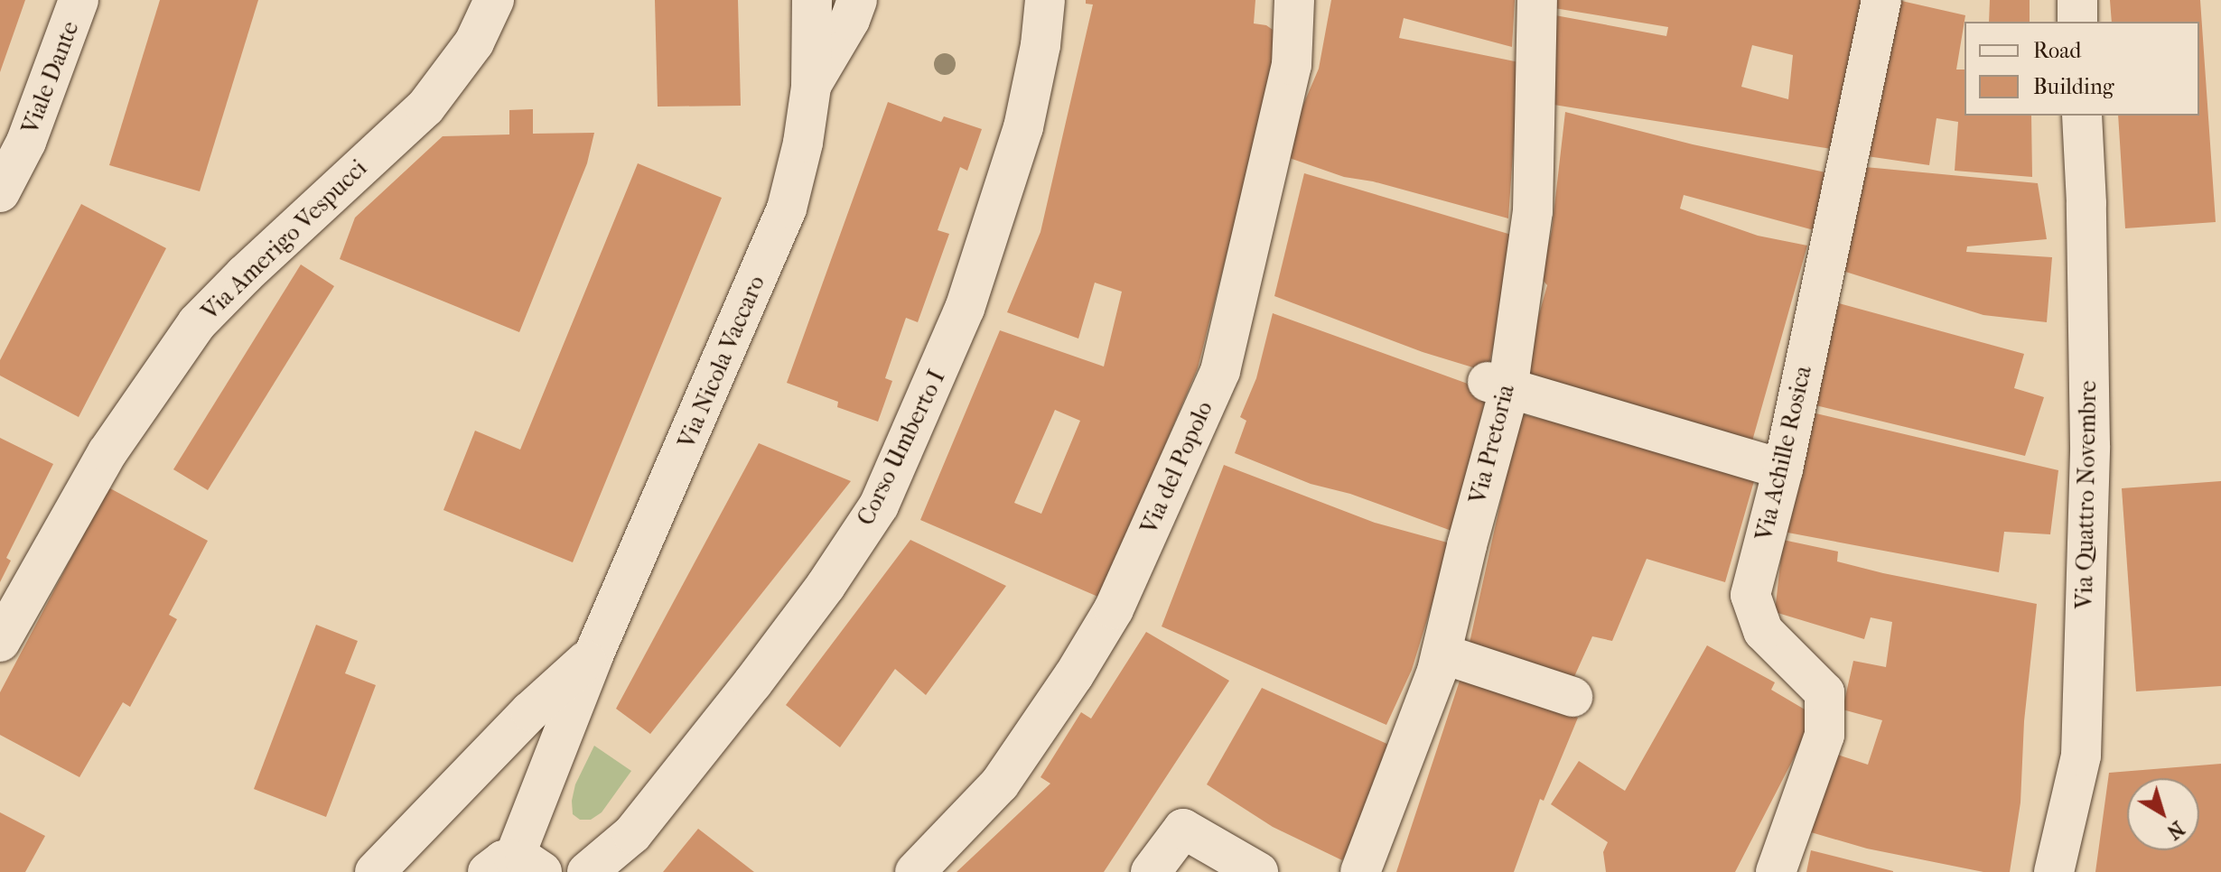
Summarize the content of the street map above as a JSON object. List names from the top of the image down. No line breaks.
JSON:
{"streets":{"street":["Viale Dante","Via Amerigo Vespucci","Via Nicola Vaccaro","Via Pretoria","Corso Umberto I","Via Achille Rosica","Via del Popolo","Via Quattro Novembre"]},"legend":["Road","Building"],"north":"bottom right"}
